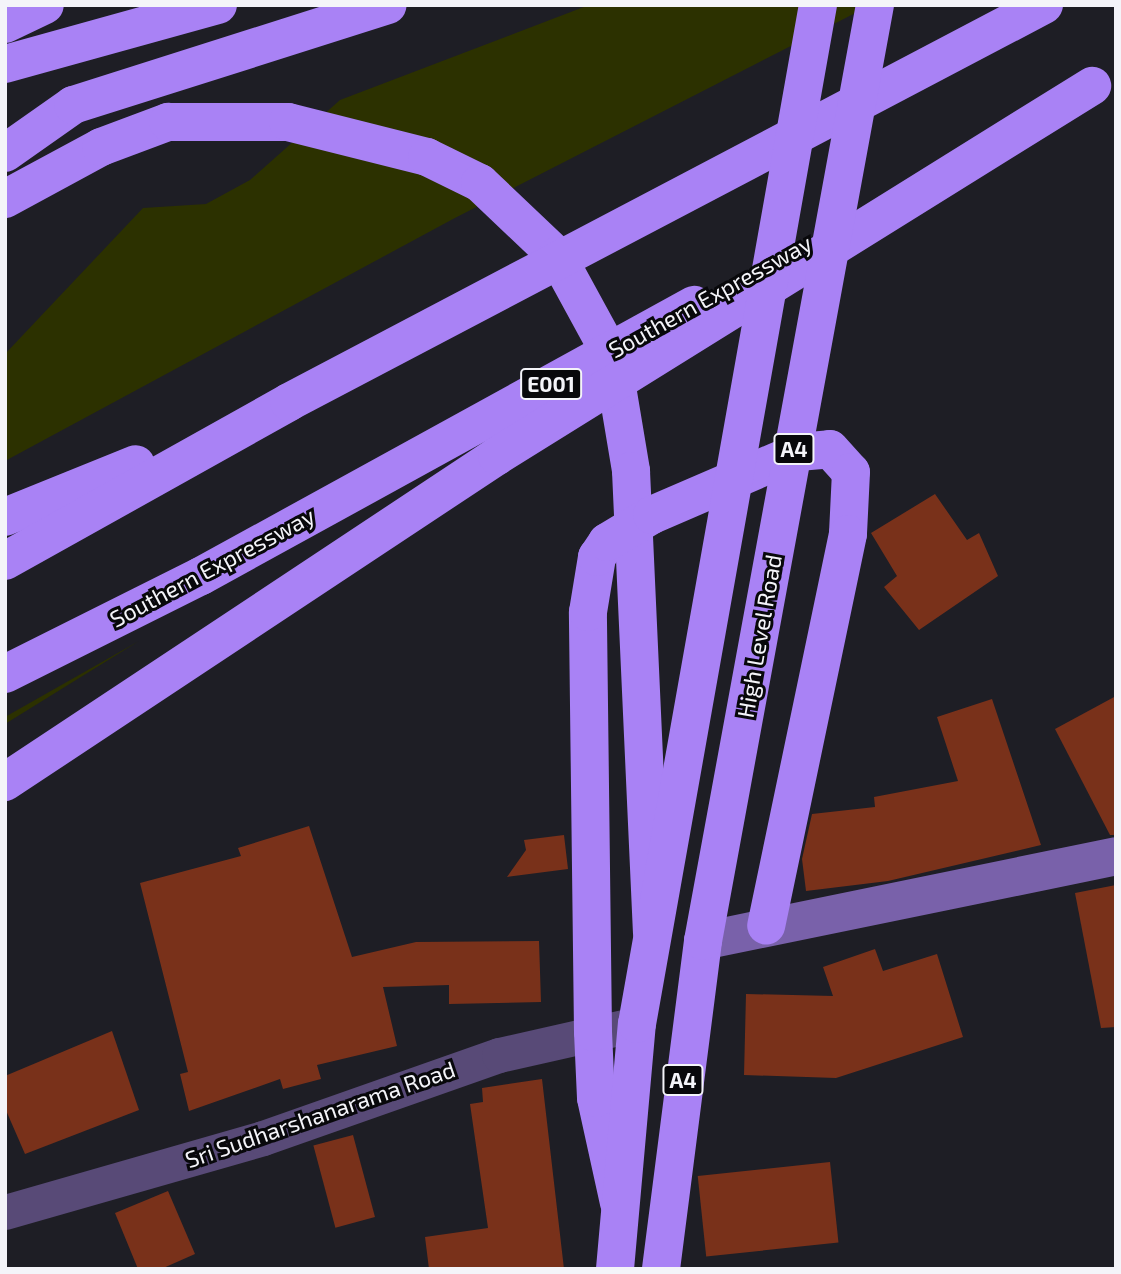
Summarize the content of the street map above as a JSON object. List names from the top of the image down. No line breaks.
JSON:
{"streets":{"highway":["Southern Expressway","E001","A4","High Level Road"],"street":["Sri Sudharshanarama Road"]},"crossings":[["A4","Sri Sudharshanarama Road"]]}
